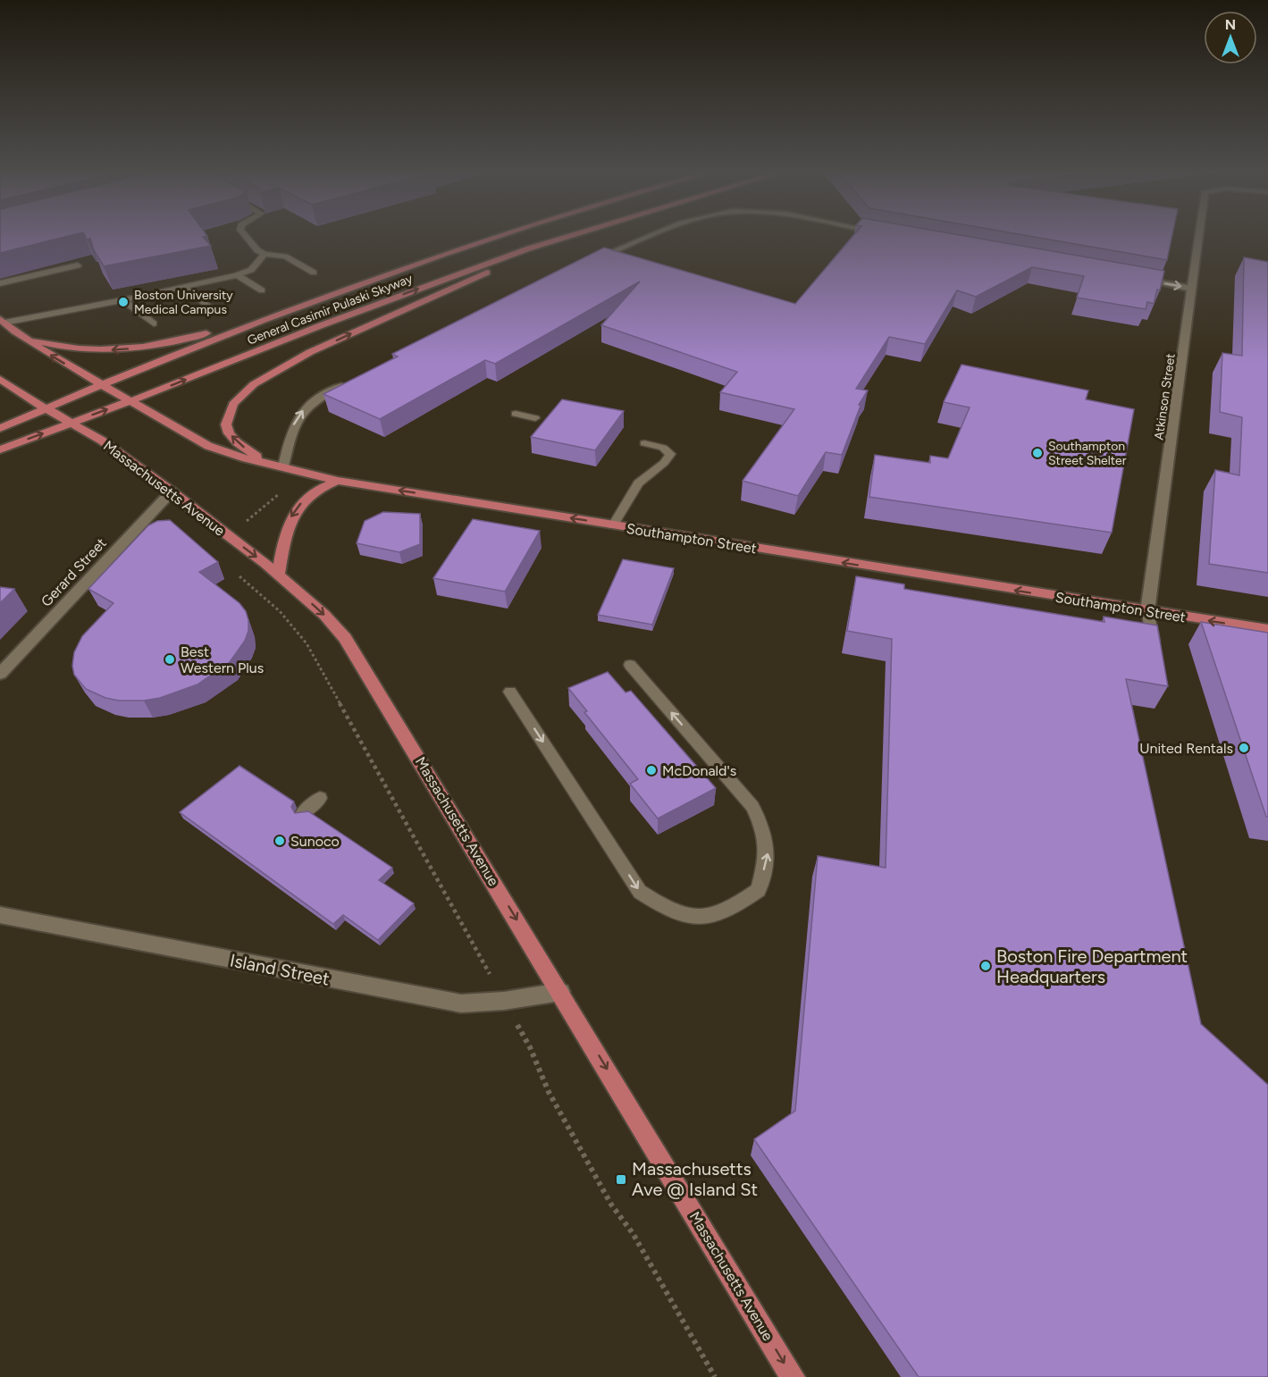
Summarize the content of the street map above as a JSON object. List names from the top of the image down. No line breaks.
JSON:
{"streets":{"main road":["General Casimir Pulaski Skyway","Massachusetts Avenue","Southampton Street"],"street":["Atkinson Street","Gerard Street","Island Street"]},"crossings":[["General Casimir Pulaski Skyway","Massachusetts Avenue"],["General Casimir Pulaski Skyway","Southampton Street"],["Atkinson Street","Southampton Street"],["Massachusetts Avenue","Gerard Street"],["Massachusetts Avenue","Island Street"]],"one_way":["Massachusetts Avenue","Southampton Street"],"places":{"other":["Boston University Medical Campus","Southampton Street Shelter","Best Western Plus","United Rentals","McDonald's","Sunoco","Boston Fire Department Headquarters"],"transit":["Massachusetts Ave @ Island St"]},"north":"top"}
